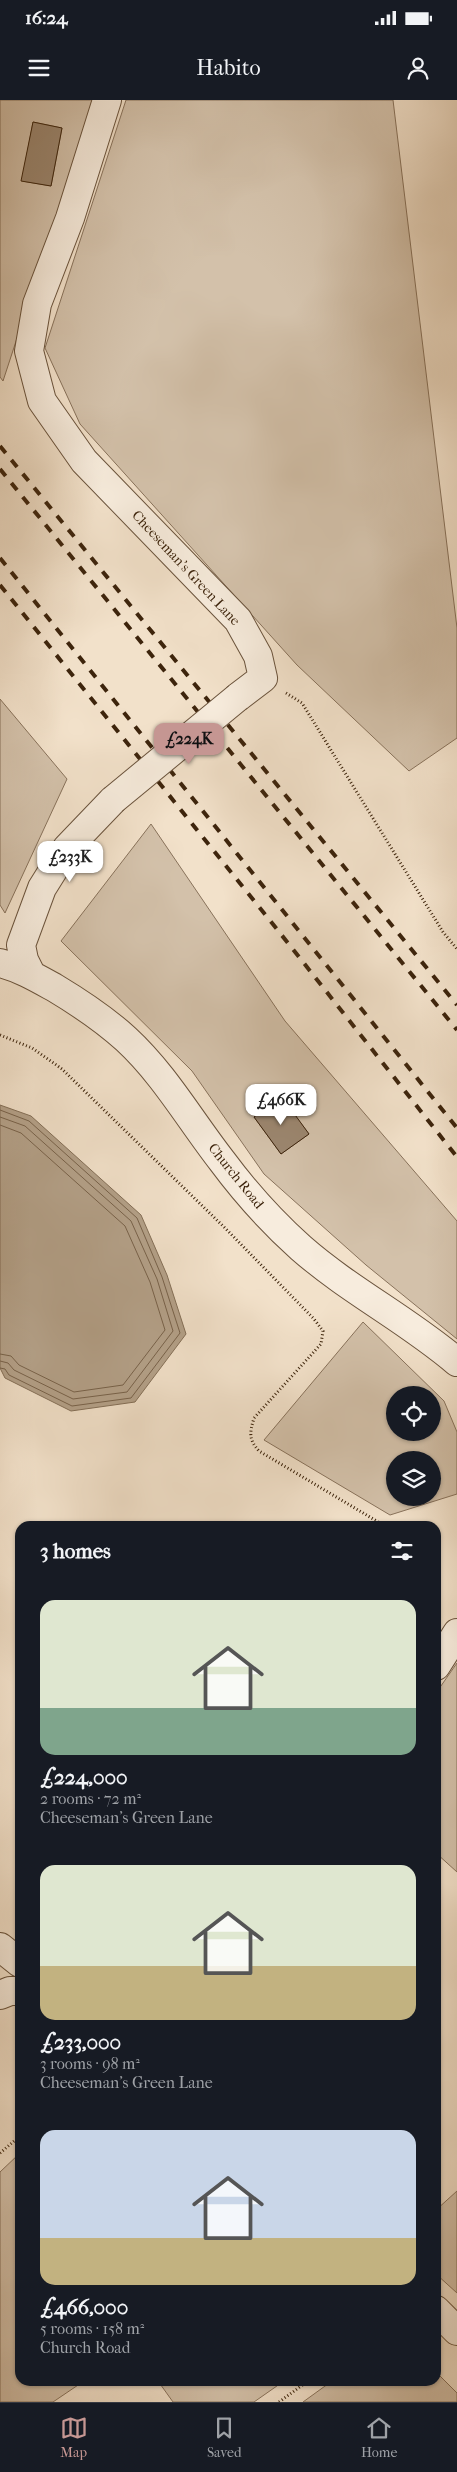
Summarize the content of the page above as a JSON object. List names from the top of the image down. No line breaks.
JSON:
{"streets":{"street":["Cheeseman's Green Lane","Church Road"]},"page":{"status":"16:24","header":"Habito","price":["£224K","£233K","£466K"],"heading":"3 homes","list":[{"name":"£224,000","note":"2 rooms · 72 m² · Cheeseman's Green Lane"},{"name":"£233,000","note":"3 rooms · 98 m² · Cheeseman's Green Lane"},{"name":"£466,000","note":"5 rooms · 158 m² · Church Road"}],"tabs":["Map","Saved","Home"]}}
